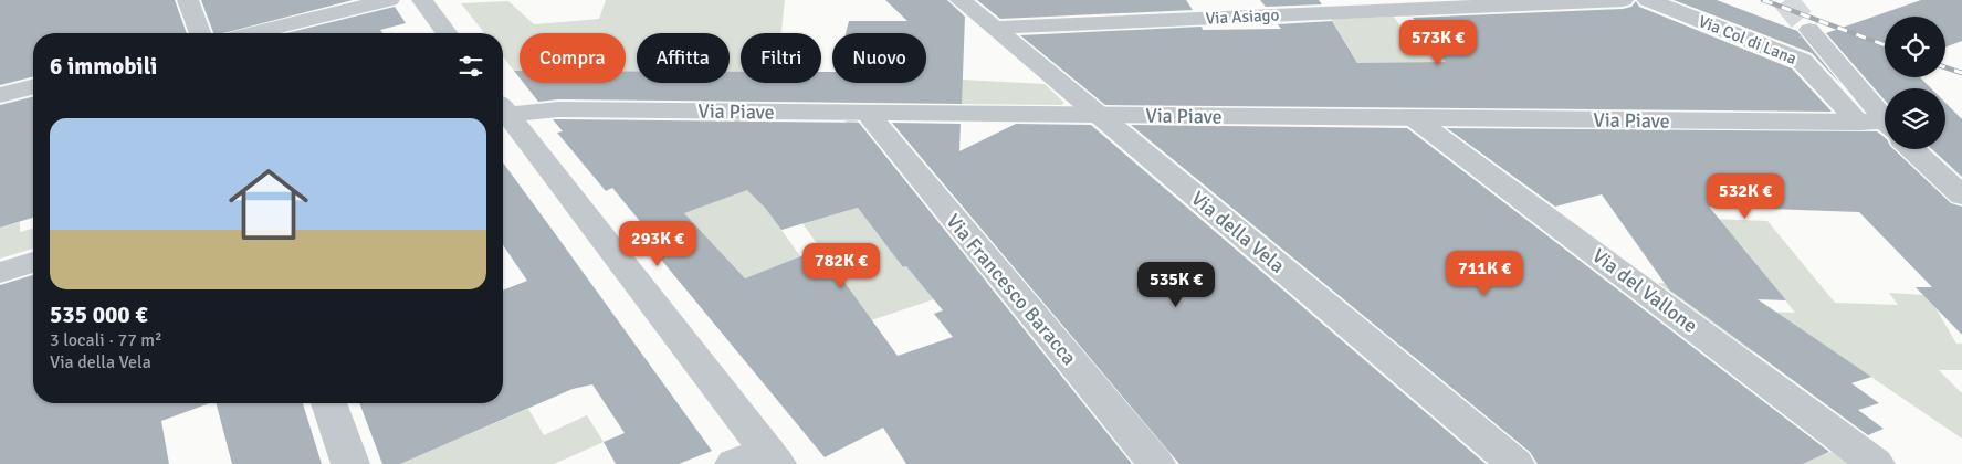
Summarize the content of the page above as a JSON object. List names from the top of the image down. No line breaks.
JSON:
{"streets":{"street":["Via Asiago","Via Col di Lana","Via Piave","Via della Vela","Via Francesco Baracca","Via del Vallone"]},"crossings":[["Via Asiago","Via della Vela"],["Via Piave","Via della Vela"],["Via Piave","Via Francesco Baracca"],["Via Piave","Via del Vallone"]],"page":{"price":["573K €","532K €","293K €","782K €","711K €","535K €"],"chip":["Compra","Affitta","Filtri","Nuovo"],"heading":"6 immobili","list":[{"name":"535 000 €","note":"3 locali · 77 m² · Via della Vela"}]}}
